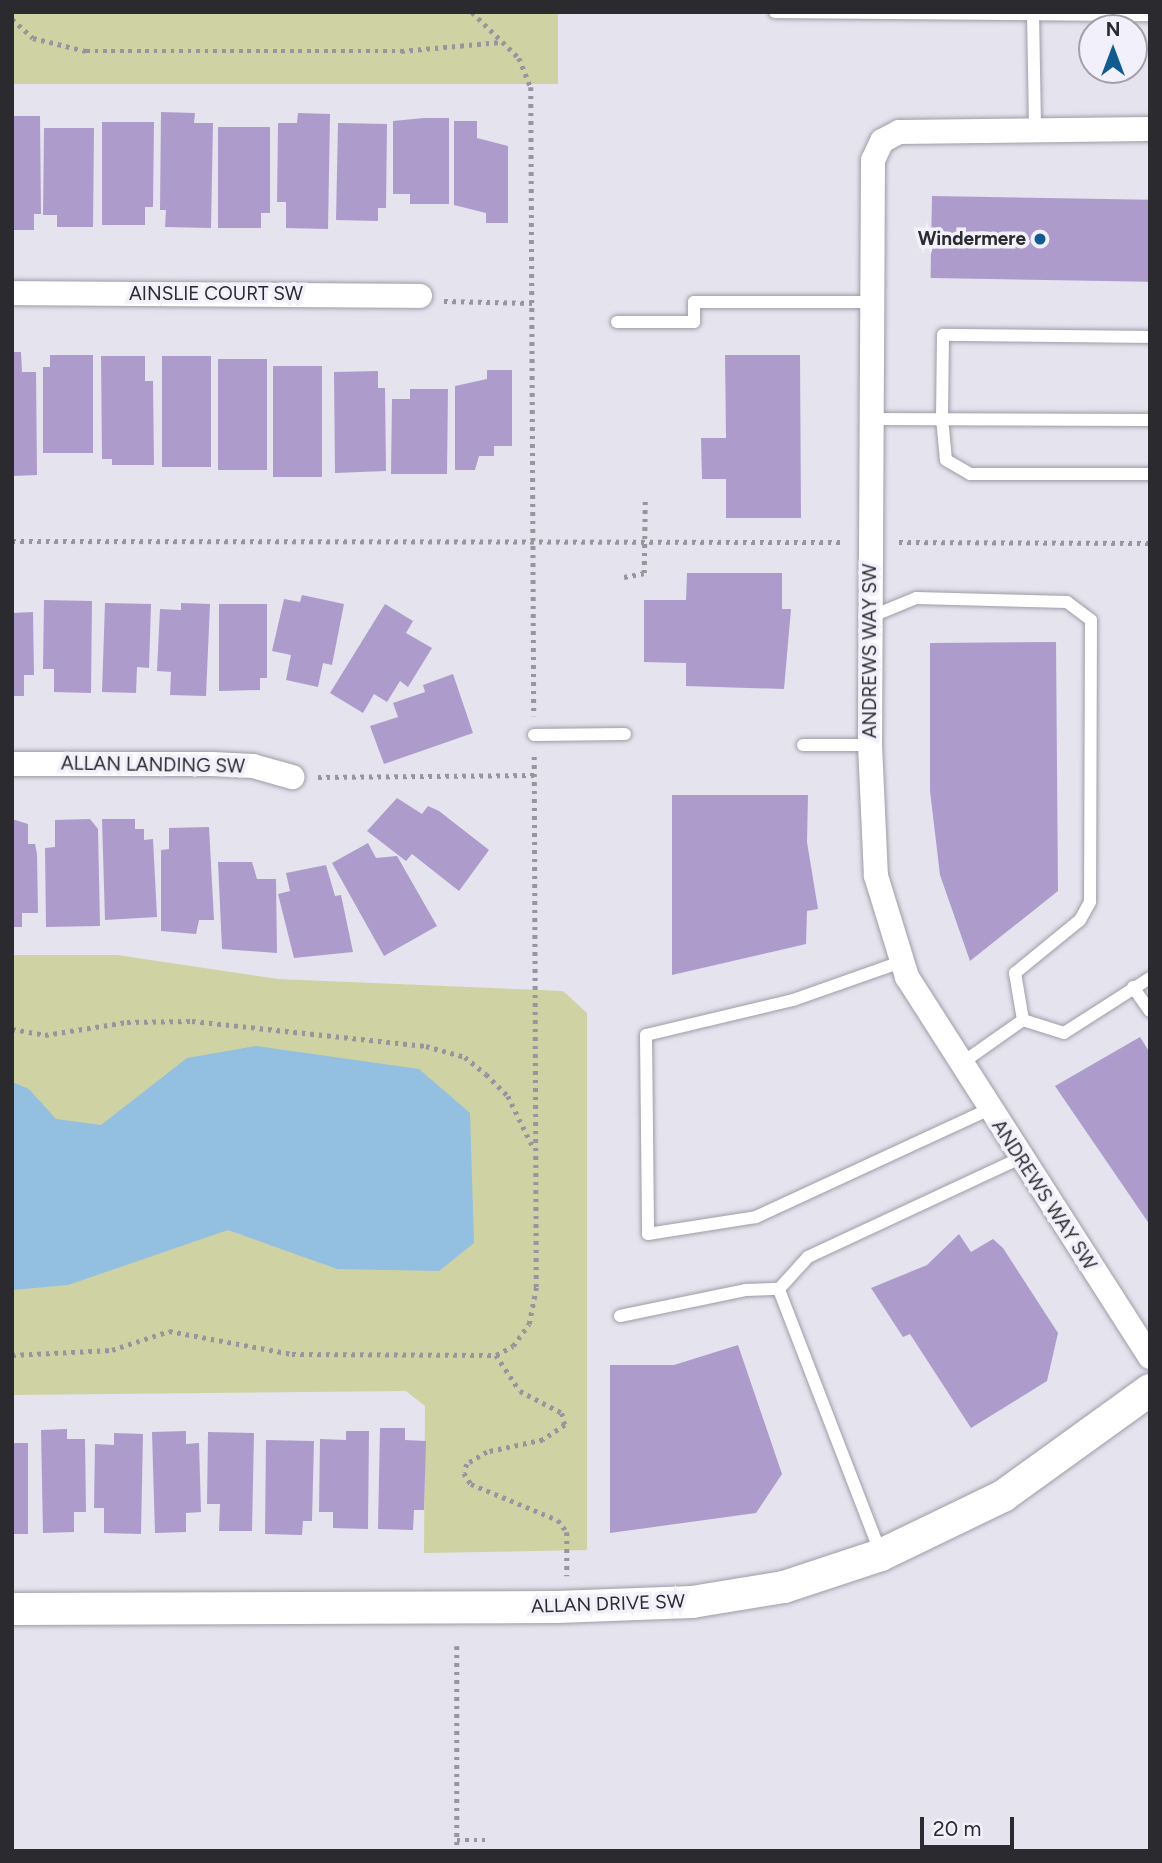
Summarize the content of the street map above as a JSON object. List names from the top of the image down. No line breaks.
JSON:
{"streets":{"street":["AINSLIE COURT SW","ANDREWS WAY SW","ALLAN LANDING SW","ALLAN DRIVE SW"]},"places":["Windermere"],"scale_bar":"20 m","north":"top"}
